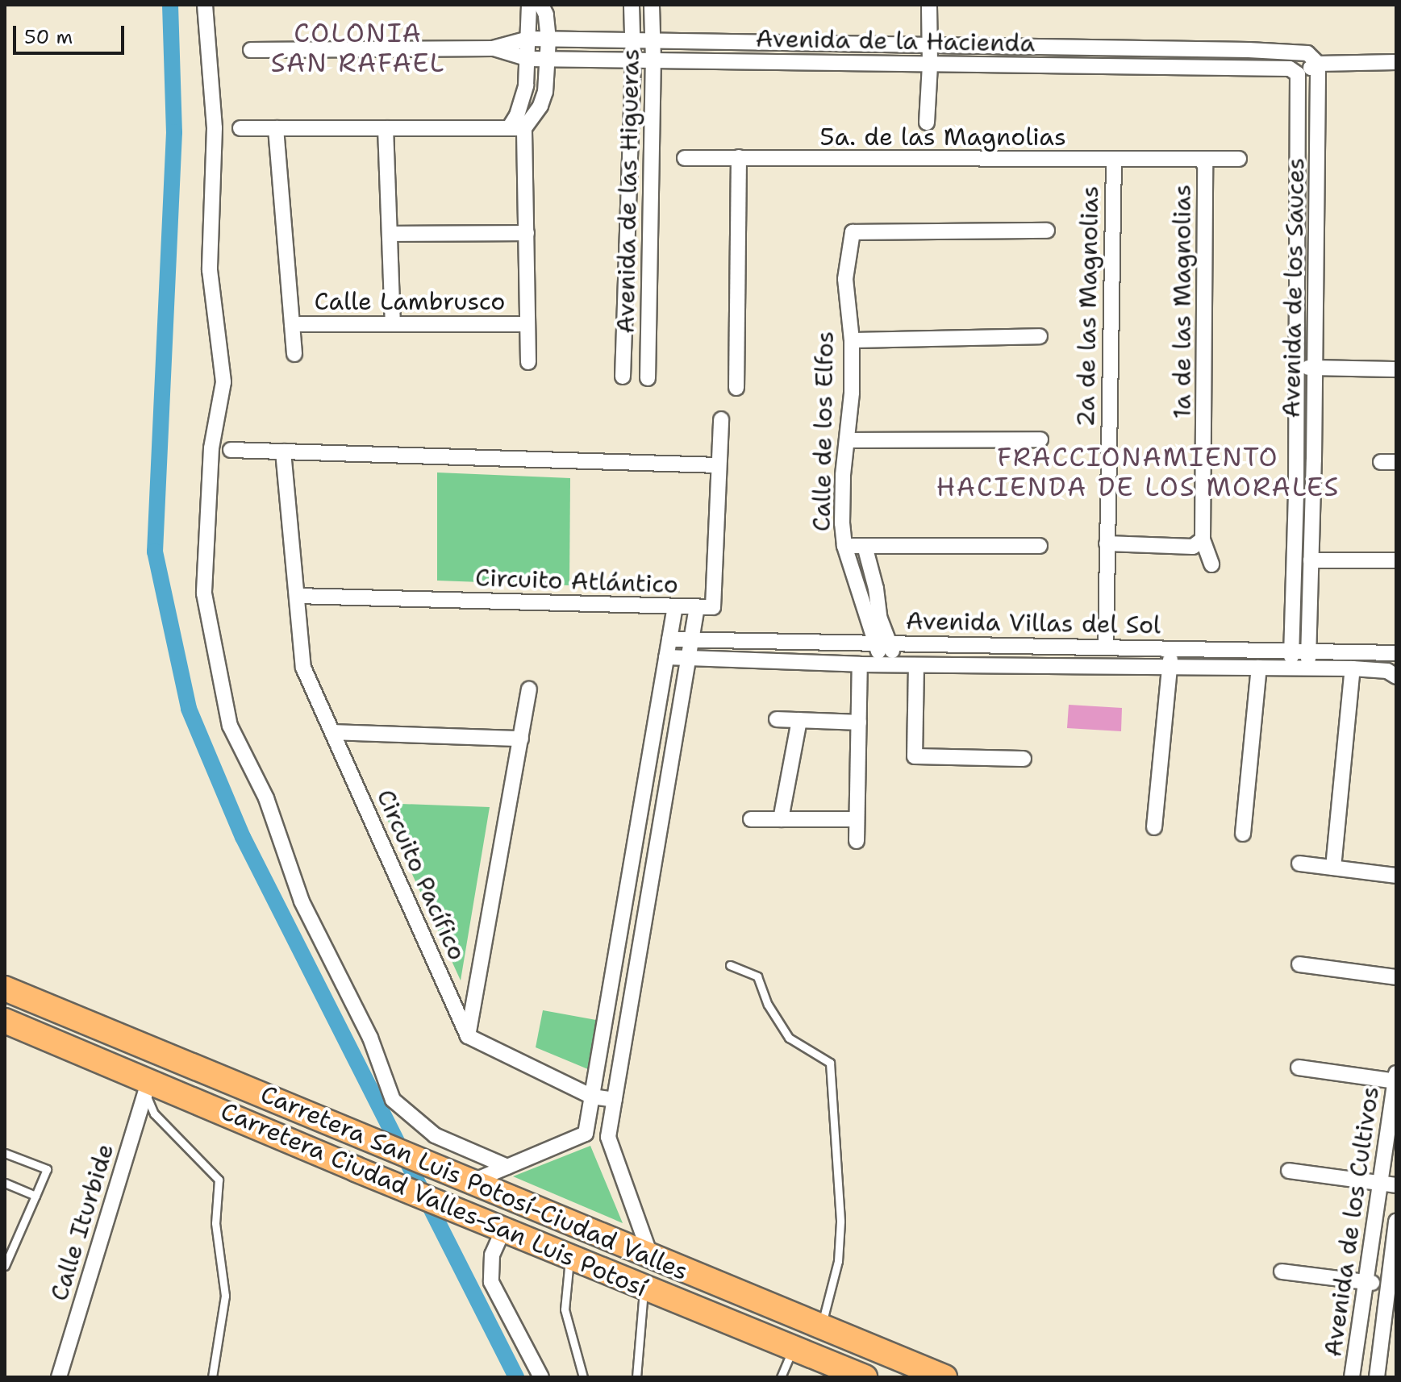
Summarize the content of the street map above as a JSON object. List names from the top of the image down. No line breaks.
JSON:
{"streets":{"main road":["Carretera San Luis Potosí-Ciudad Valles","Carretera Ciudad Valles-San Luis Potosí"],"street":["Avenida de la Hacienda","5a. de las Magnolias","Avenida de las Higueras","Avenida de los Sauces","Calle Lambrusco","1a de las Magnolias","2a de las Magnolias","Calle de los Elfos","Circuito Atlántico","Avenida Villas del Sol","Circuito Pacífico","Avenida de los Cultivos","Calle Iturbide"]},"crossings":[["Avenida de la Hacienda","Avenida de las Higueras"],["Avenida de la Hacienda","Avenida de los Sauces"],["5a. de las Magnolias","1a de las Magnolias"],["5a. de las Magnolias","2a de las Magnolias"],["Avenida de los Sauces","Avenida Villas del Sol"],["2a de las Magnolias","Avenida Villas del Sol"],["Calle de los Elfos","Avenida Villas del Sol"],["Circuito Atlántico","Circuito Pacífico"],["Carretera Ciudad Valles-San Luis Potosí","Calle Iturbide"]],"districts":["COLONIA SAN RAFAEL","FRACCIONAMIENTO HACIENDA DE LOS MORALES"],"scale_bar":"50 m"}
